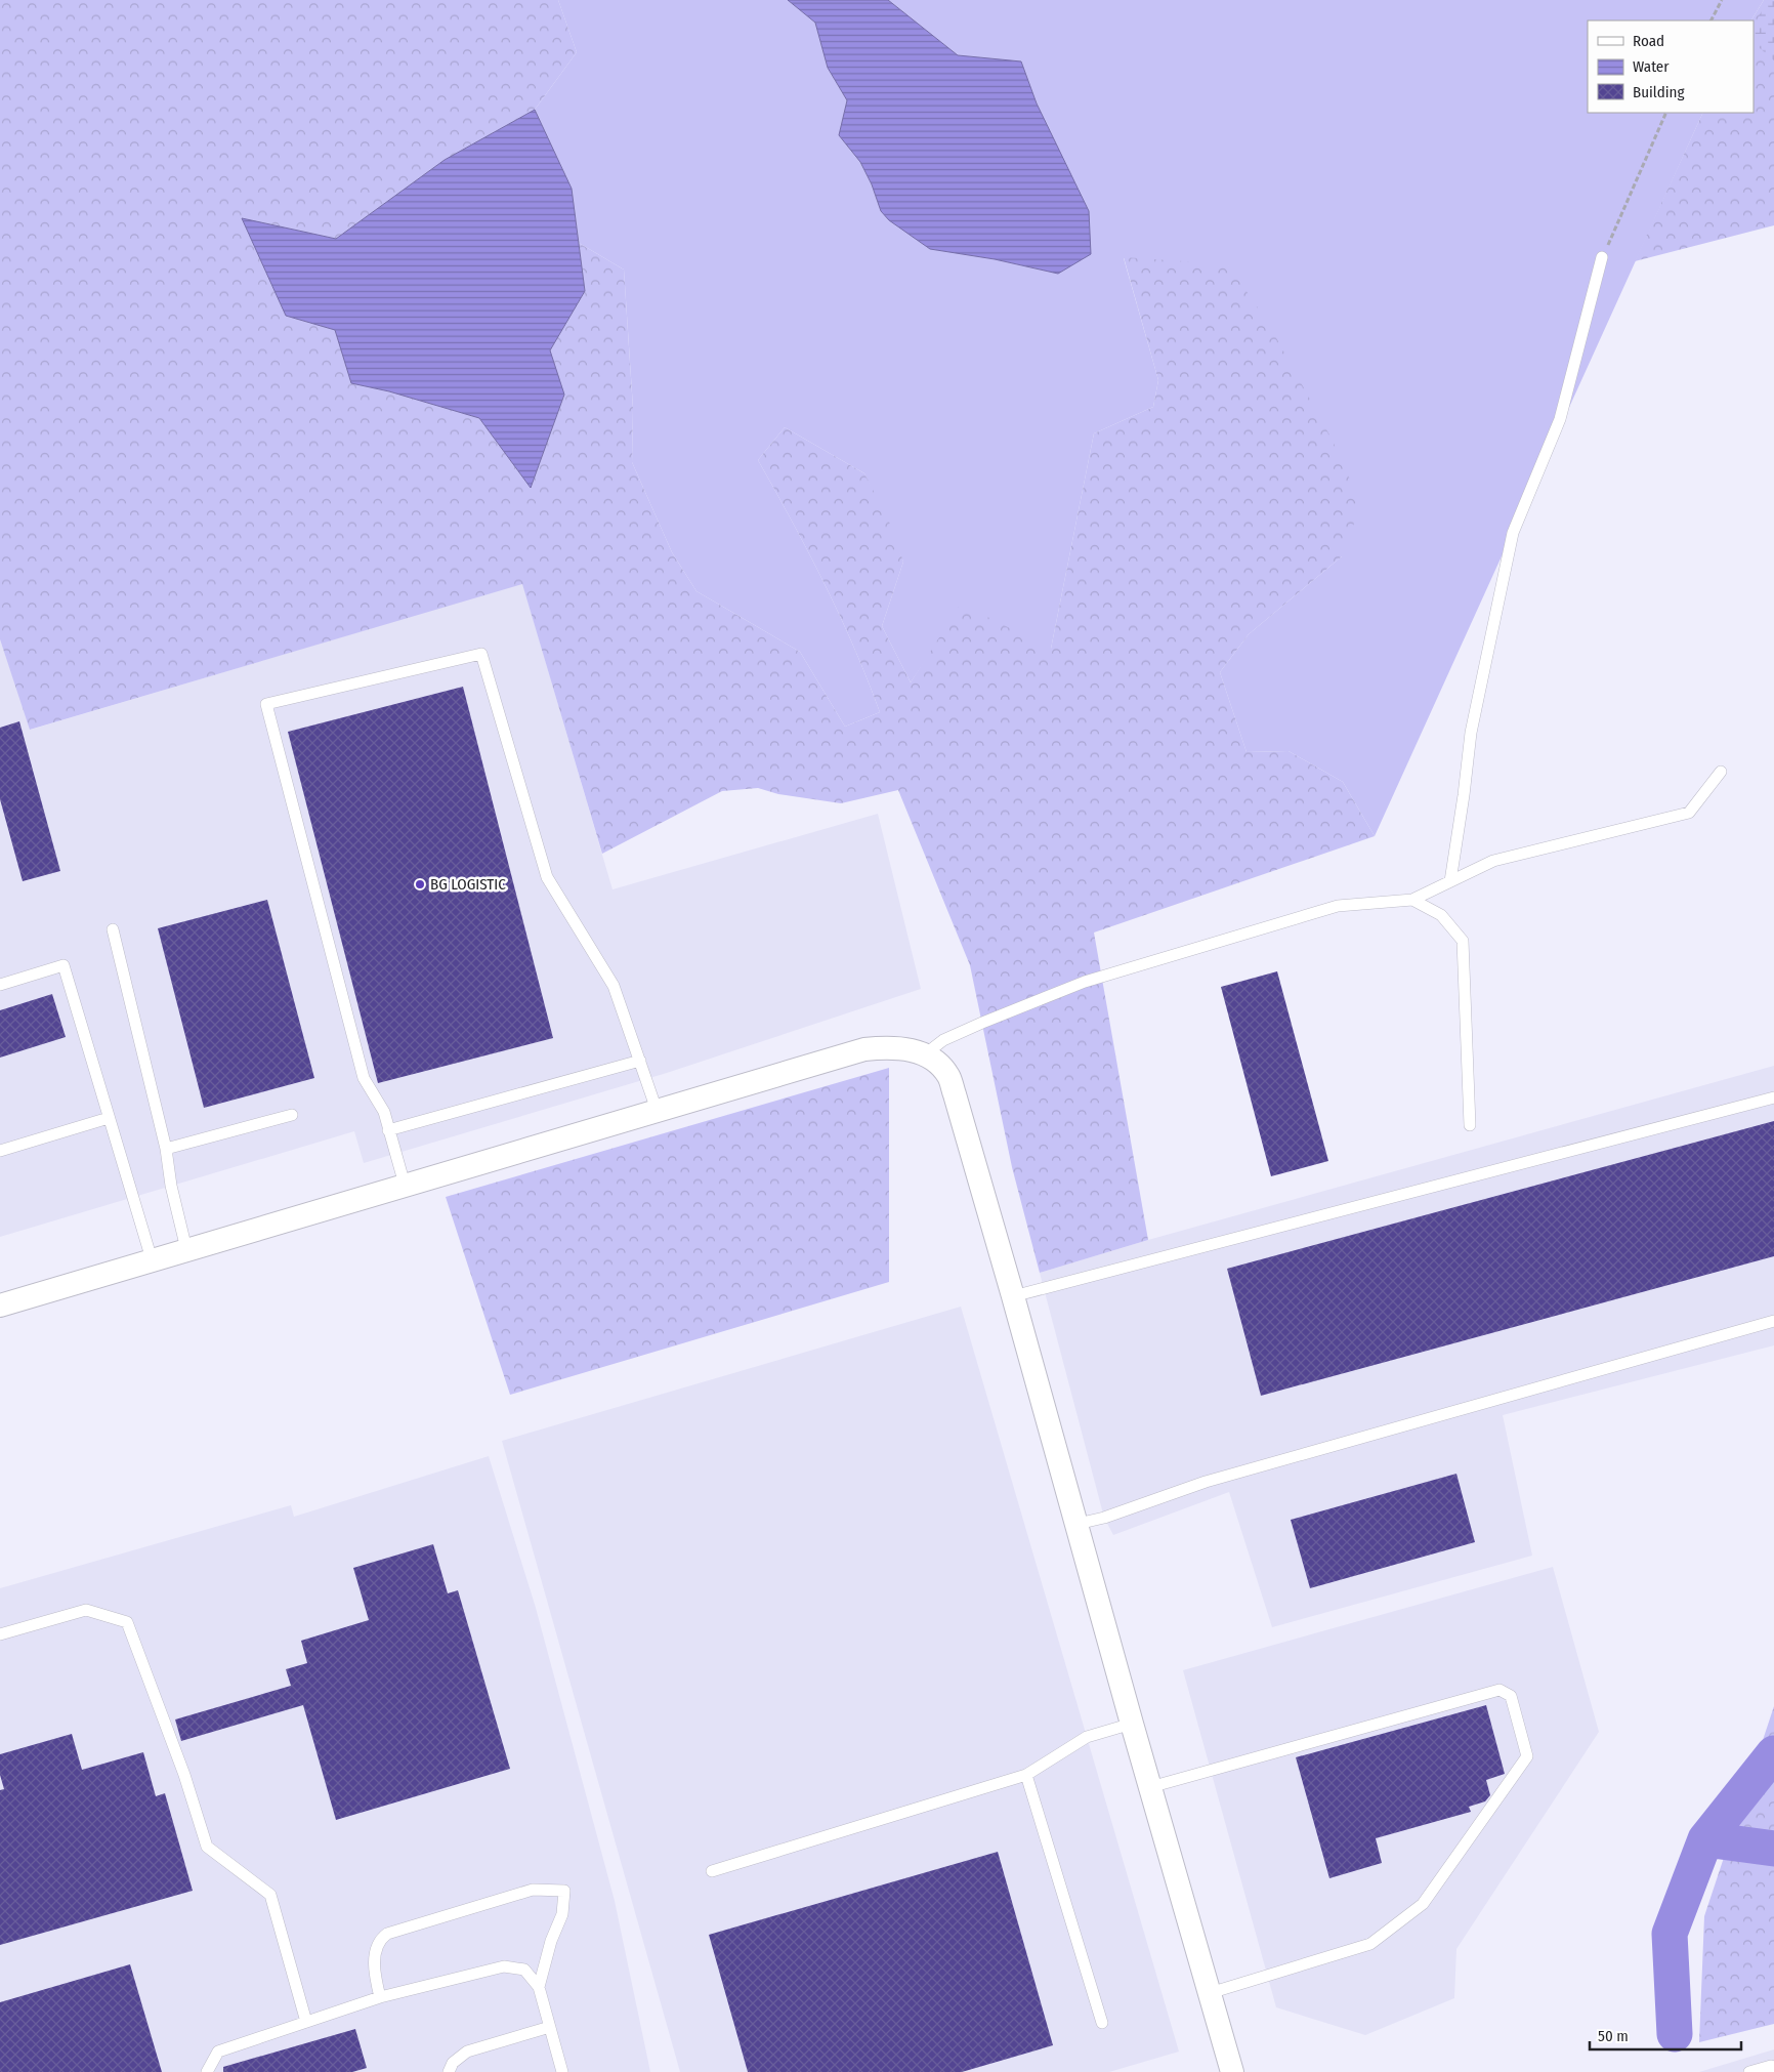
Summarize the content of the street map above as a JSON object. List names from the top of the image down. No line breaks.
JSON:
{"places":["BG LOGISTIC"],"legend":["Road","Water","Building"],"scale_bar":"50 m"}
